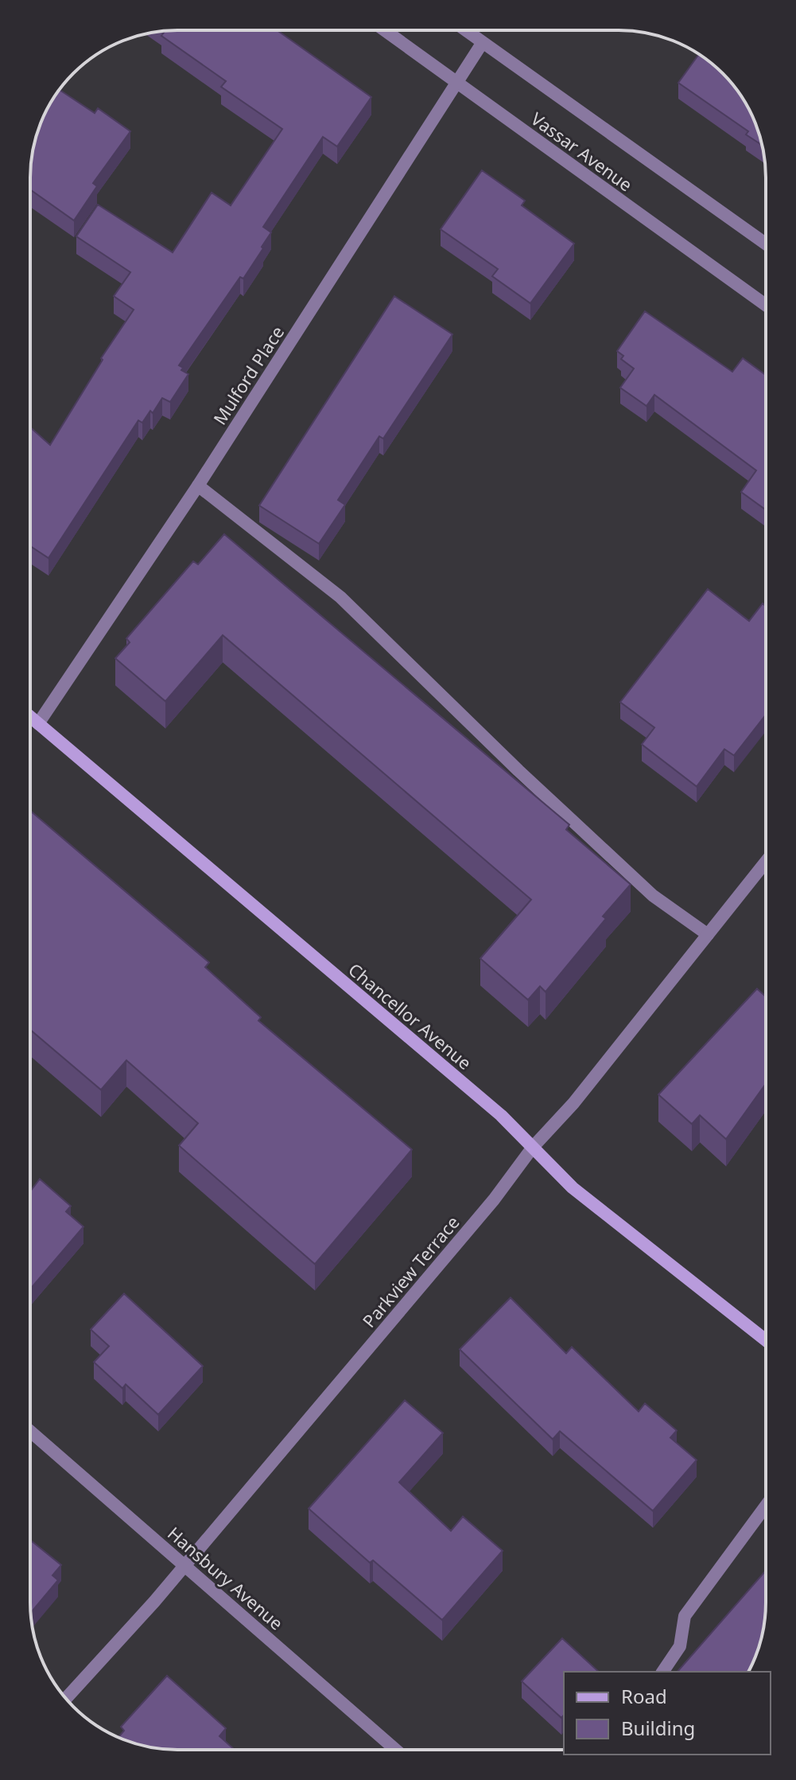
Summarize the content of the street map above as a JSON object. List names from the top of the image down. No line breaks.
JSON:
{"streets":{"main road":["Chancellor Avenue"],"street":["Vassar Avenue","Mulford Place","Parkview Terrace","Hansbury Avenue"]},"crossings":[["Vassar Avenue","Mulford Place"],["Mulford Place","Chancellor Avenue"],["Chancellor Avenue","Parkview Terrace"],["Parkview Terrace","Hansbury Avenue"]],"legend":["Road","Building"]}
